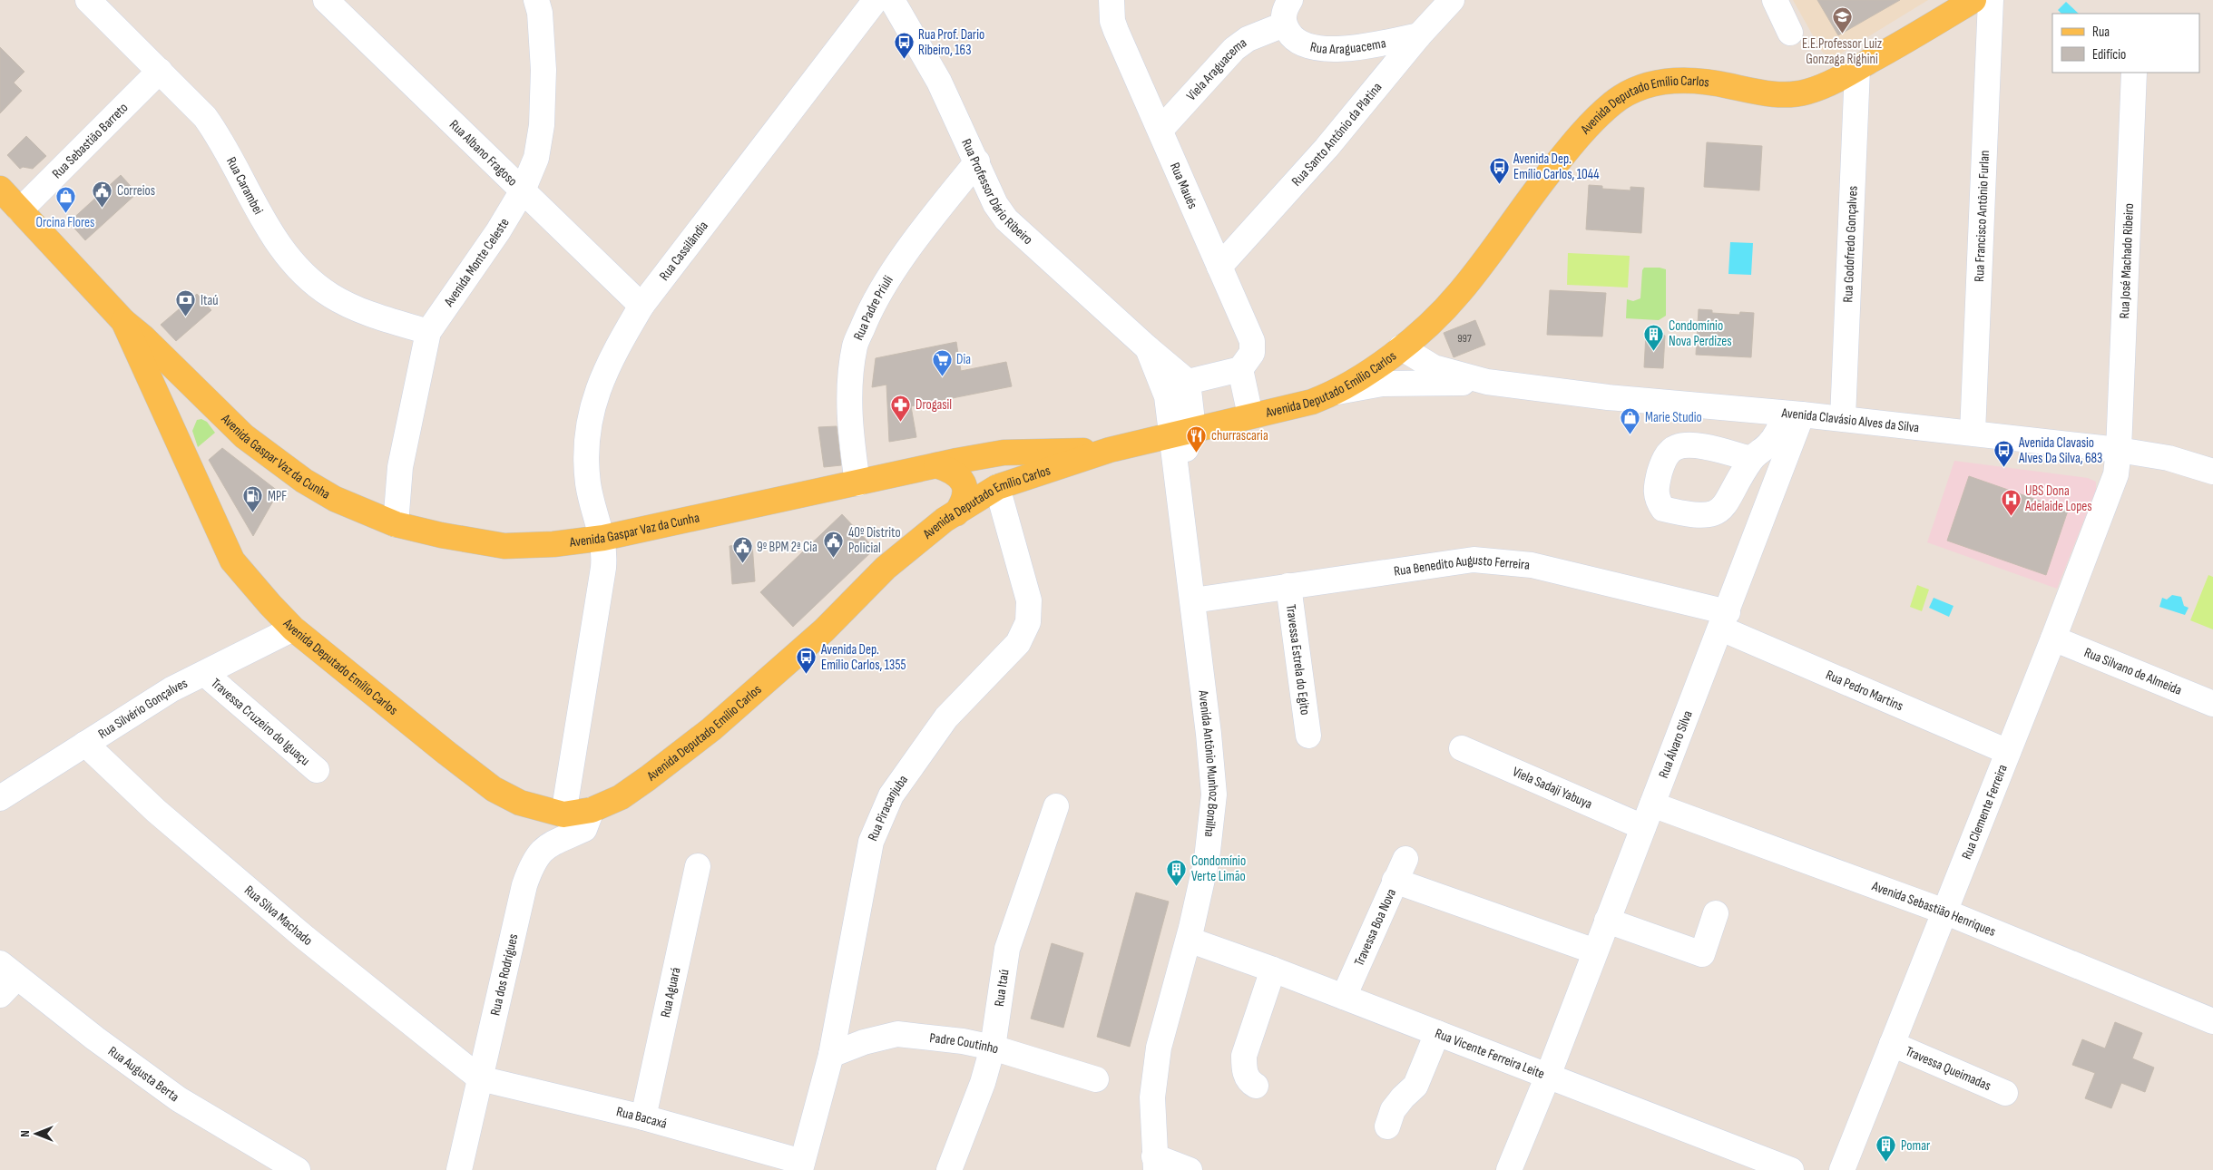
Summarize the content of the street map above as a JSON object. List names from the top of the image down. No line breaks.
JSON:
{"streets":{"main road":["Avenida Deputado Emílio Carlos","Avenida Gaspar Vaz da Cunha"],"street":["Rua Araguacema","Viela Araguacema","Rua Santo Antônio da Platina","Rua Sebastião Barreto","Rua Albano Fragoso","Rua Carambei","Rua Maués","Rua Professor Dário Ribeiro","Rua Francisco Antônio Furlan","Rua Godofredo Gonçalves","Rua Cassilândia","Rua José Machado Ribeiro","Avenida Monte Celeste","Rua Padre Priuli","Avenida Clavásio Alves da Silva","Rua Benedito Augusto Ferreira","Travessa Estrela do Egito","Rua Silvano de Almeida","Rua Pedro Martins","Rua Silvério Gonçalves","Travessa Cruzeiro do Iguaçu","Rua Álvaro Silva","Avenida Antônio Munhoz Bonilha","Viela Sadaji Yabuya","Rua Piracanjuba","Rua Clemente Ferreira","Avenida Sebastião Henriques","Rua Silva Machado","Travessa Boa Nova","Rua dos Rodrigues","Rua Itaú","Rua Aguará","Padre Coutinho","Rua Vicente Ferreira Leite","Travessa Queimadas","Rua Augusta Berta","Rua Bacaxá"]},"crossings":[["Rua Araguacema","Viela Araguacema"],["Rua Araguacema","Rua Santo Antônio da Platina"],["Viela Araguacema","Rua Maués"],["Avenida Deputado Emílio Carlos","Rua Sebastião Barreto"],["Avenida Deputado Emílio Carlos","Rua Professor Dário Ribeiro"],["Avenida Deputado Emílio Carlos","Rua Godofredo Gonçalves"],["Avenida Deputado Emílio Carlos","Rua Cassilândia"],["Avenida Deputado Emílio Carlos","Avenida Clavásio Alves da Silva"],["Avenida Deputado Emílio Carlos","Avenida Gaspar Vaz da Cunha"],["Avenida Deputado Emílio Carlos","Rua Silvério Gonçalves"],["Avenida Deputado Emílio Carlos","Avenida Antônio Munhoz Bonilha"],["Avenida Deputado Emílio Carlos","Rua Piracanjuba"],["Avenida Deputado Emílio Carlos","Rua dos Rodrigues"],["Rua Santo Antônio da Platina","Rua Maués"],["Rua Sebastião Barreto","Rua Carambei"],["Rua Albano Fragoso","Rua Cassilândia"],["Rua Albano Fragoso","Avenida Monte Celeste"],["Rua Carambei","Avenida Monte Celeste"],["Rua Professor Dário Ribeiro","Rua Padre Priuli"],["Rua Professor Dário Ribeiro","Avenida Antônio Munhoz Bonilha"],["Rua Francisco Antônio Furlan","Avenida Clavásio Alves da Silva"],["Rua Godofredo Gonçalves","Avenida Clavásio Alves da Silva"],["Rua Cassilândia","Avenida Gaspar Vaz da Cunha"],["Rua José Machado Ribeiro","Avenida Clavásio Alves da Silva"],["Rua José Machado Ribeiro","Rua Clemente Ferreira"],["Avenida Monte Celeste","Avenida Gaspar Vaz da Cunha"],["Rua Padre Priuli","Avenida Gaspar Vaz da Cunha"],["Avenida Clavásio Alves da Silva","Rua Álvaro Silva"],["Avenida Clavásio Alves da Silva","Rua Clemente Ferreira"],["Rua Benedito Augusto Ferreira","Travessa Estrela do Egito"],["Rua Benedito Augusto Ferreira","Rua Pedro Martins"],["Rua Benedito Augusto Ferreira","Rua Álvaro Silva"],["Rua Benedito Augusto Ferreira","Avenida Antônio Munhoz Bonilha"],["Rua Silvano de Almeida","Rua Clemente Ferreira"],["Rua Pedro Martins","Rua Álvaro Silva"],["Rua Pedro Martins","Rua Clemente Ferreira"],["Rua Silvério Gonçalves","Travessa Cruzeiro do Iguaçu"],["Rua Silvério Gonçalves","Rua Silva Machado"],["Rua Álvaro Silva","Viela Sadaji Yabuya"],["Rua Álvaro Silva","Avenida Sebastião Henriques"],["Rua Álvaro Silva","Rua Vicente Ferreira Leite"],["Avenida Antônio Munhoz Bonilha","Rua Vicente Ferreira Leite"],["Rua Piracanjuba","Padre Coutinho"],["Rua Piracanjuba","Rua Bacaxá"],["Rua Clemente Ferreira","Avenida Sebastião Henriques"],["Rua Clemente Ferreira","Travessa Queimadas"],["Rua Silva Machado","Rua dos Rodrigues"],["Rua Silva Machado","Rua Bacaxá"],["Travessa Boa Nova","Rua Vicente Ferreira Leite"],["Rua dos Rodrigues","Rua Bacaxá"],["Rua Itaú","Padre Coutinho"],["Rua Aguará","Rua Bacaxá"]],"places":{"school or university":["E.E.Professor Luiz Gonzaga Righini"],"bus stop":["Rua Prof. Dario Ribeiro, 163","Avenida Dep. Emílio Carlos, 1044","Avenida Clavasio Alves Da Silva, 683","Avenida Dep. Emílio Carlos, 1355"],"public building":["Correios","40º Distrito Policial","9º BPM 2ª Cia"],"shop":["Orcina Flores","Marie Studio"],"bank":["Itaú"],"building":["Condomínio Nova Perdizes","Condomínio Verte Limão","Pomar"],"supermarket":["Dia"],"pharmacy":["Drogasil"],"restaurant":["churrascaria"],"fuel station":["MPF"],"hospital":["UBS Dona Adelaide Lopes"]},"house_numbers":["997"],"legend":["Rua","Edifício"],"north":"left"}
